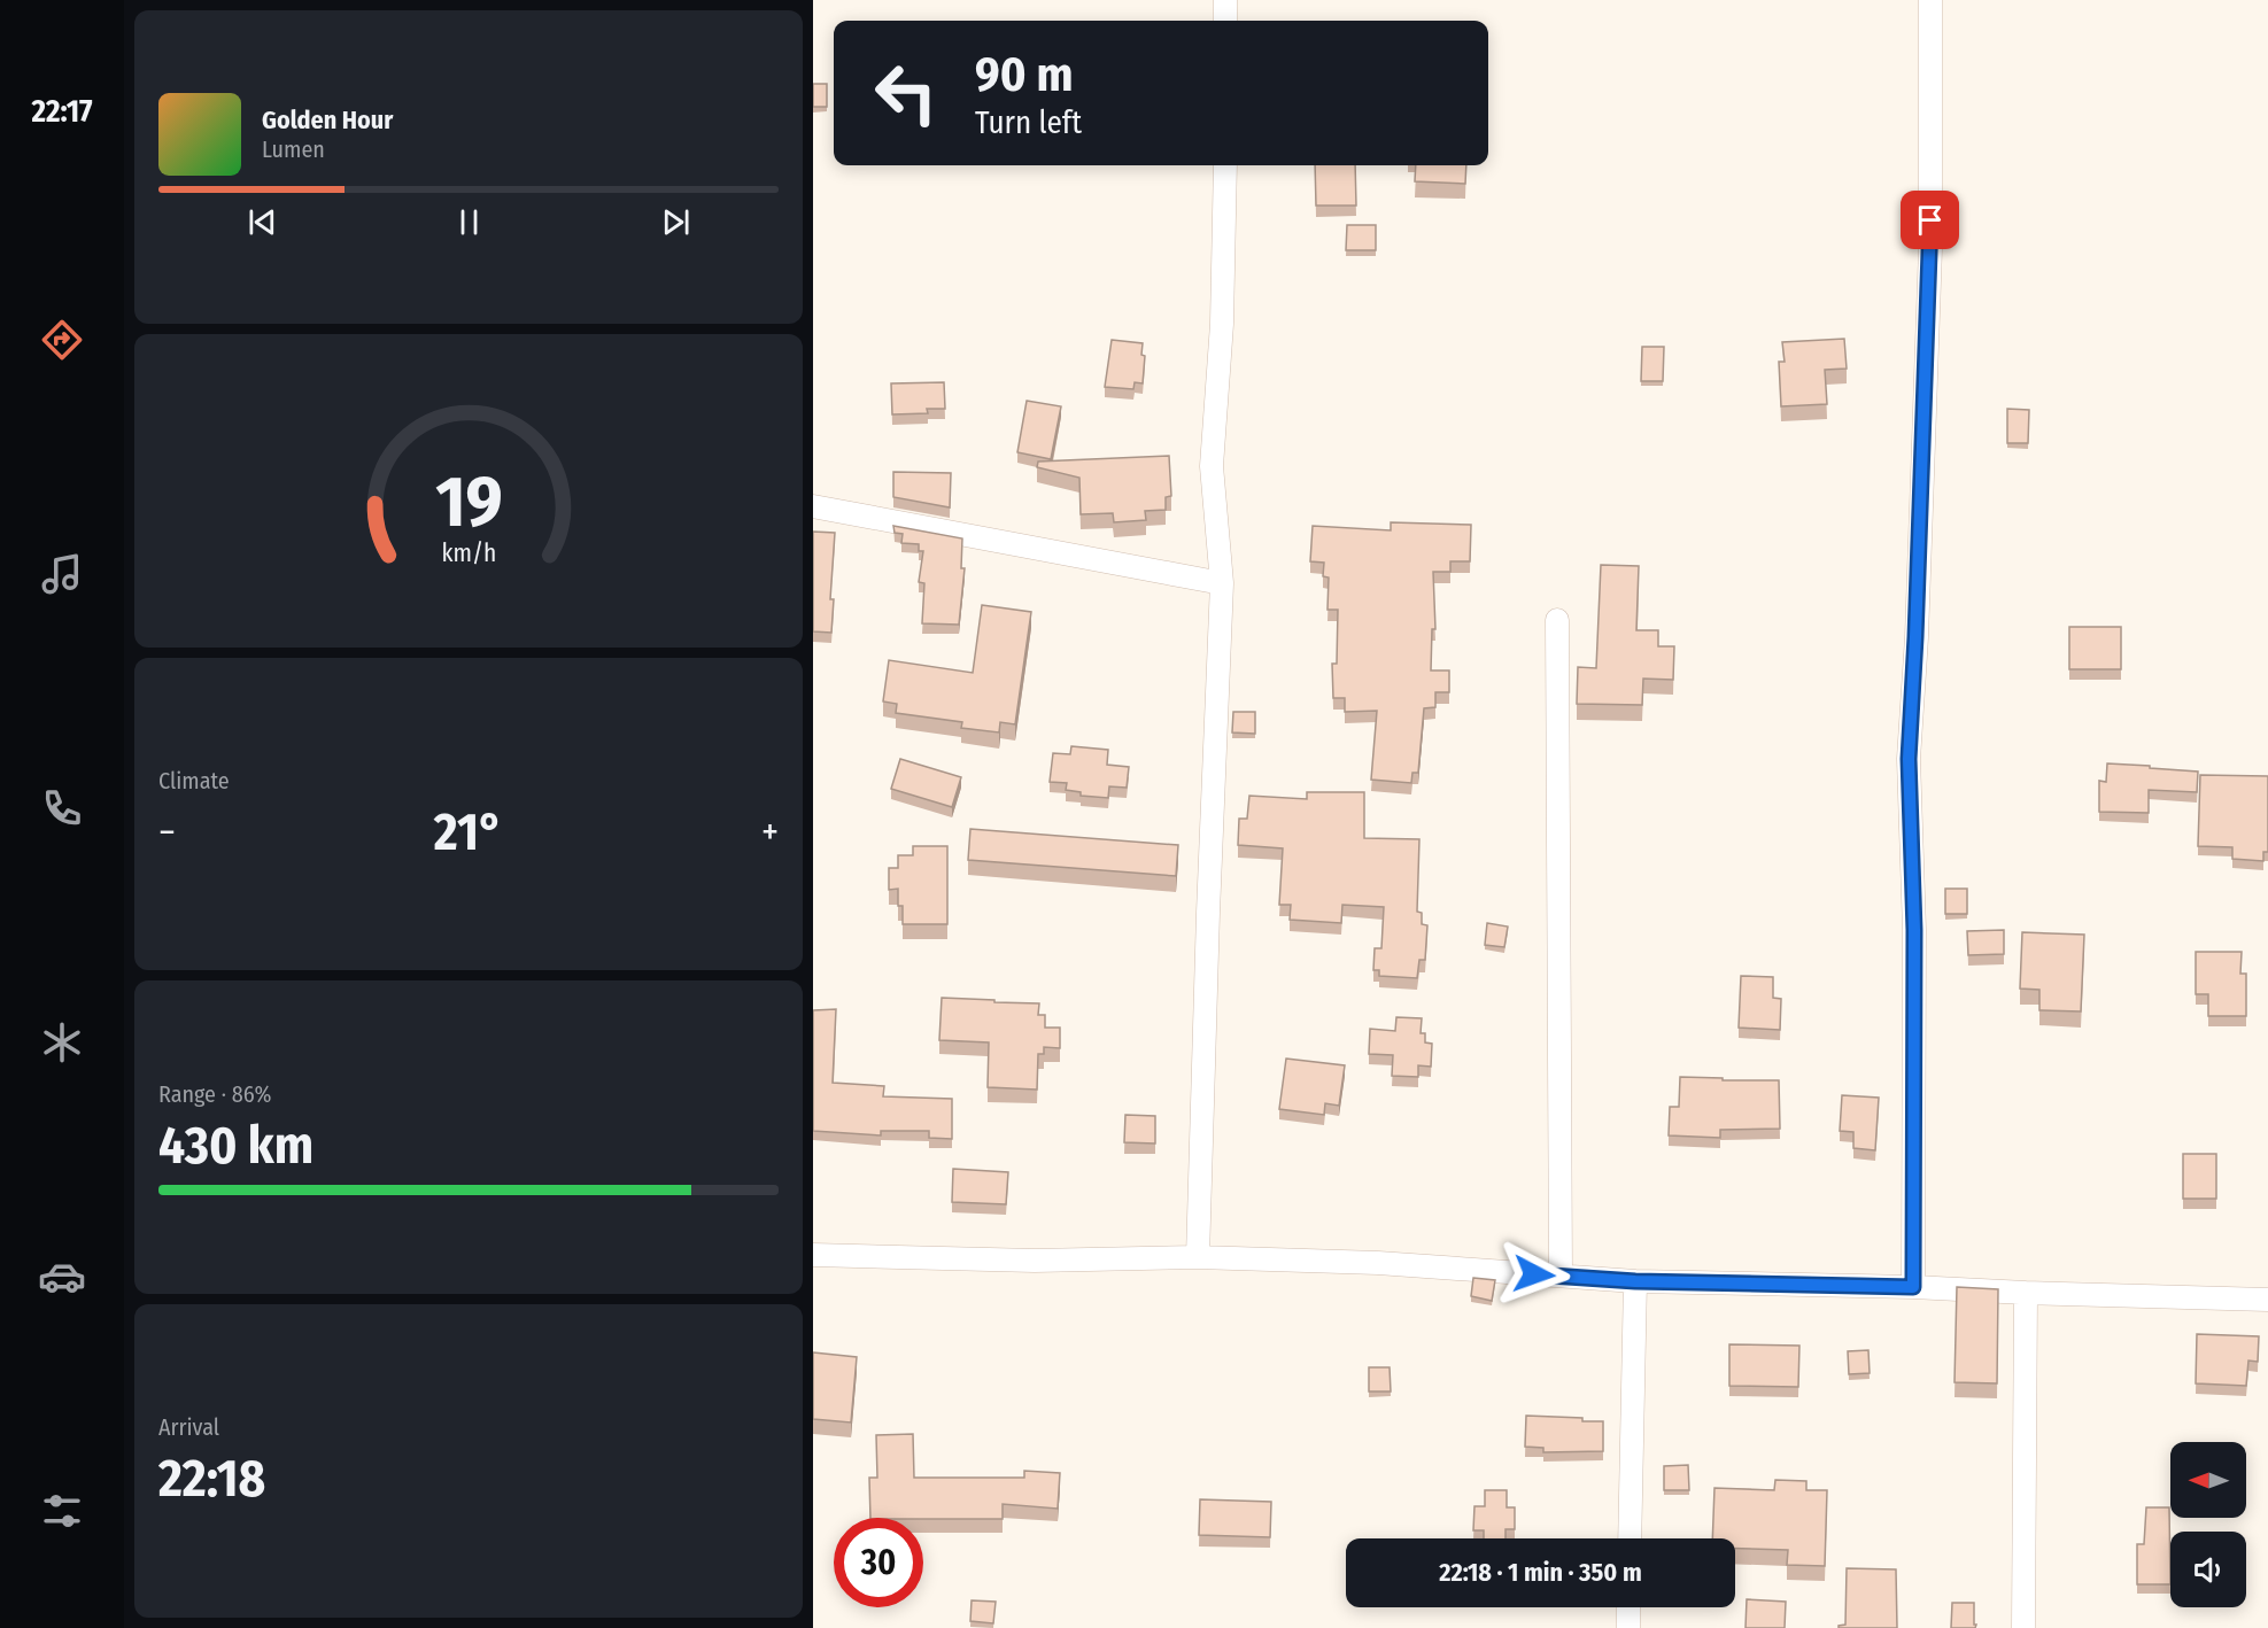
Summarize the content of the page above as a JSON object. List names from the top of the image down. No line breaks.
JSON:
{"north":"left","page":{"tabs":"22:17","turn":["90 m","Turn left"],"song":["Golden Hour","Lumen"],"tile":["Climate",["Range · 86%","430 km"],["Arrival","22:18"]],"heat":["−","21°","+"],"limit":"30","trip":"22:18 · 1 min · 350 m","gauge":["19","km/h"]}}
